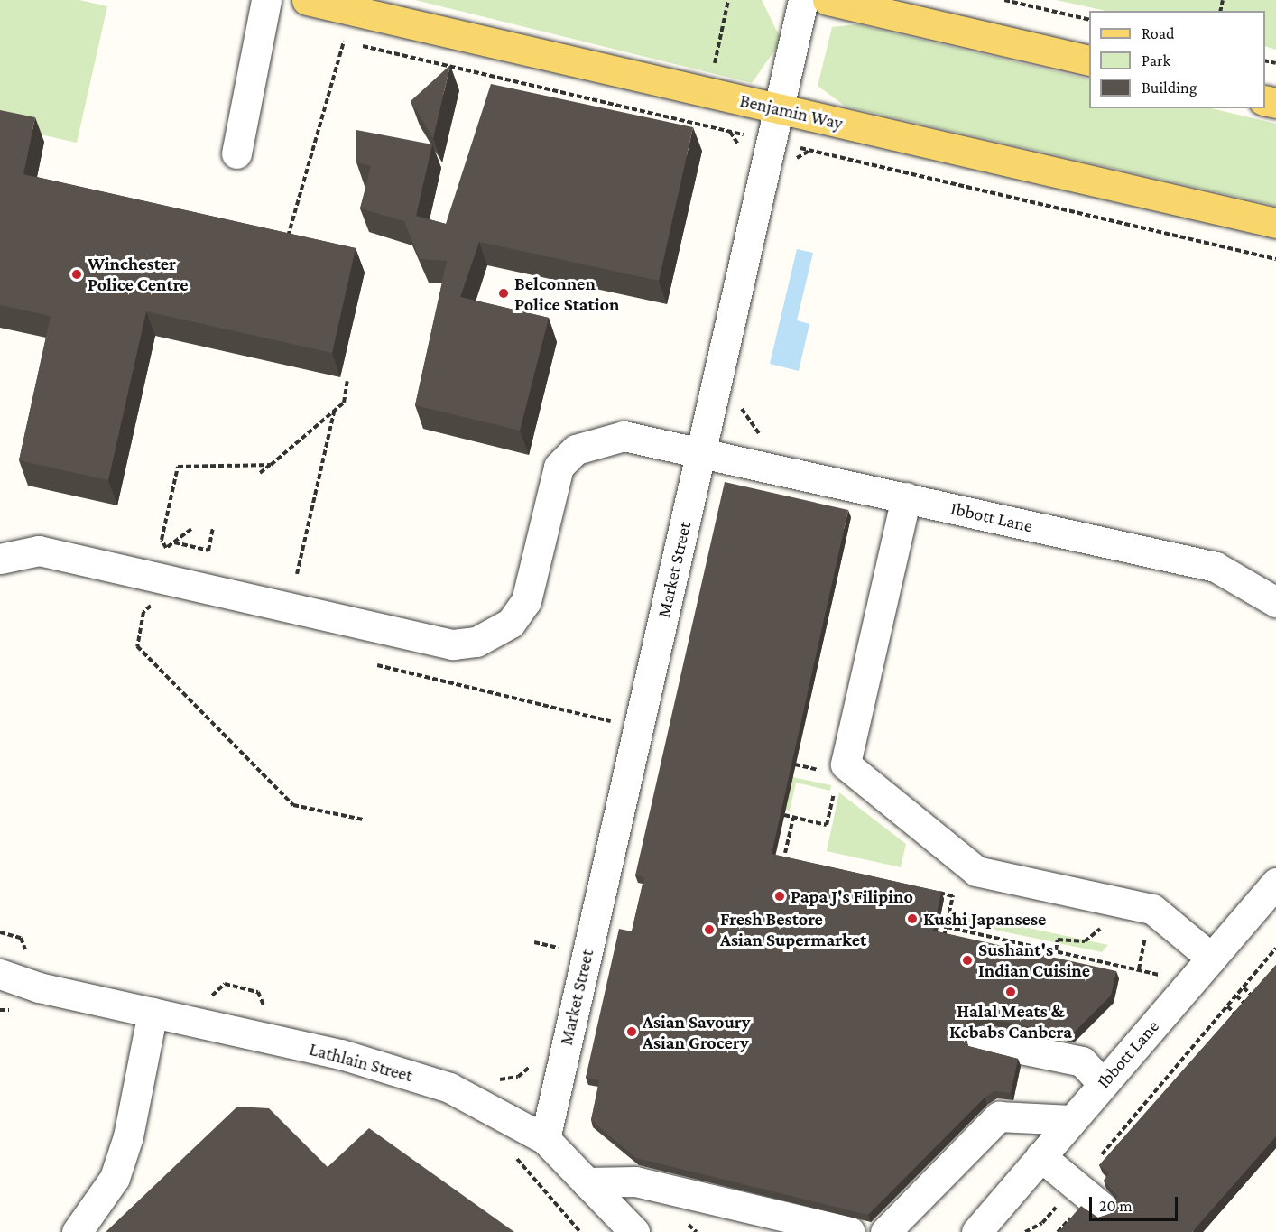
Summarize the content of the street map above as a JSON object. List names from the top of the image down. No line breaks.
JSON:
{"streets":{"main road":["Benjamin Way"],"street":["Ibbott Lane","Market Street","Lathlain Street"]},"crossings":[["Benjamin Way","Market Street"],["Ibbott Lane","Market Street"],["Market Street","Lathlain Street"]],"places":["Winchester Police Centre","Belconnen Police Station","Papa J's Filipino","Kushi Japansese","Fresh Bestore Asian Supermarket","Sushant's Indian Cuisine","Halal Meats & Kebabs Canbera","Asian Savoury Asian Grocery"],"legend":["Road","Park","Building"],"scale_bar":"20 m"}
